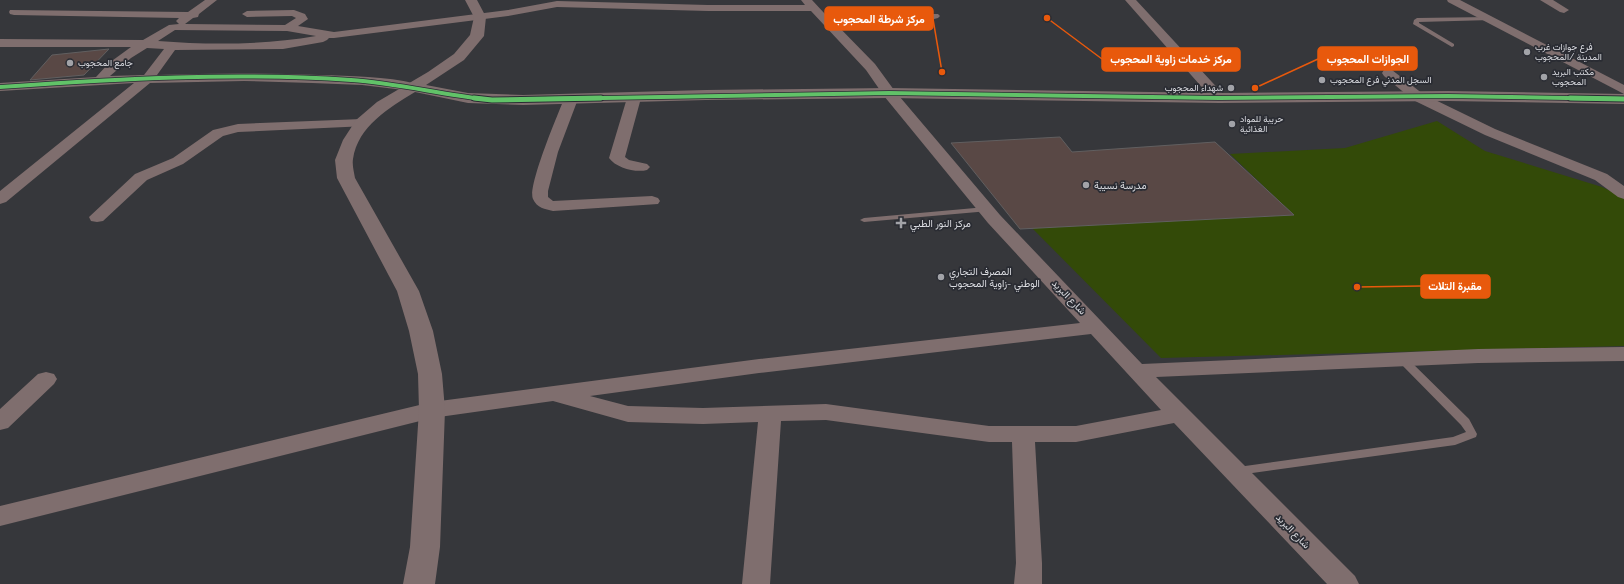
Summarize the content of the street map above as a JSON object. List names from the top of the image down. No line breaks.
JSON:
{"streets":{"street":["شارع البريد"]},"places":{"other":["مركز خدمات زاوية المحجوب","فرع جوازات غرب المدينة /المحجوب","جامع المحجوب","مركز شرطة المحجوب","مكتب البريد المحجوب","السجل المدني فرع المحجوب","شهداء المحجوب","الجوازات المحجوب","حريبة للمواد الغذائية","مدرسة نسيبة","المصرف التجاري الوطني -زاوية المحجوب","مقبرة التلات"],"health":["مركز النور الطبي"]}}
